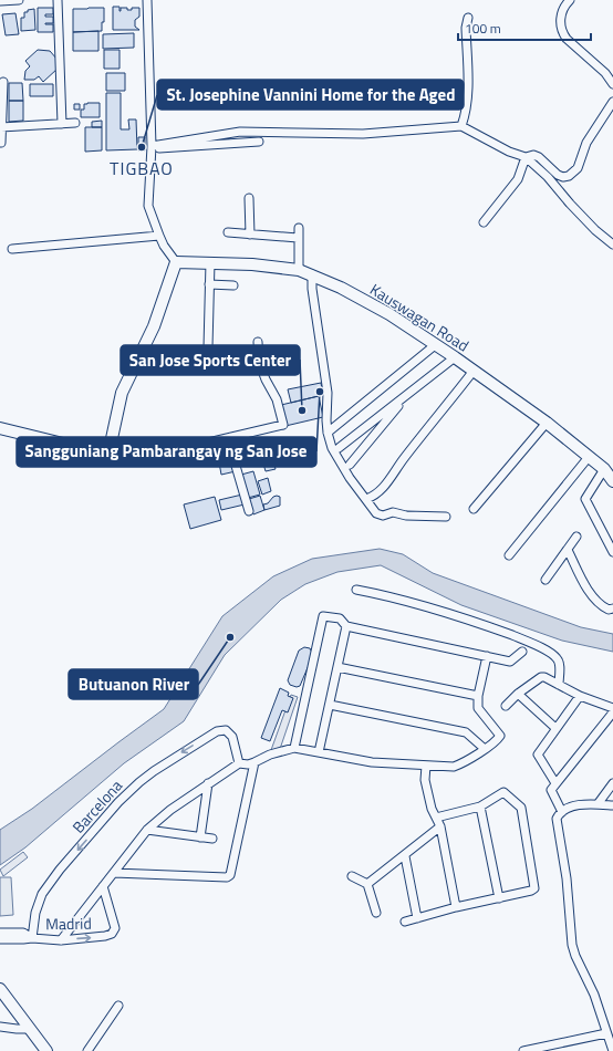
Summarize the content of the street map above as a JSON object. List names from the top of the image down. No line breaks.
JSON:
{"streets":{"street":["Kauswagan Road","Barcelona","Madrid"]},"crossings":[["Barcelona","Madrid"]],"districts":["TIGBAO"],"places":["St. Josephine Vannini Home for the Aged","Sangguniang Pambarangay ng San Jose","San Jose Sports Center","Butuanon River"],"scale_bar":"100 m"}
